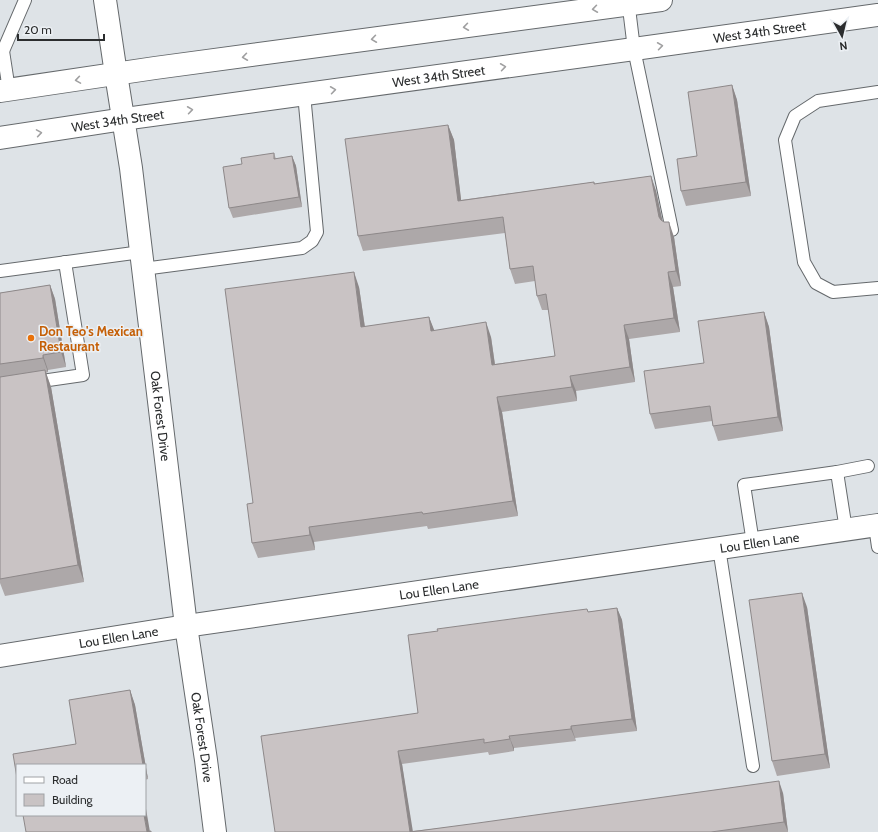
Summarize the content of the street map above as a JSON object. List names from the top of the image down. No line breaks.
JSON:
{"streets":{"street":["West 34th Street","Oak Forest Drive","Lou Ellen Lane"]},"crossings":[["West 34th Street","Oak Forest Drive"],["Oak Forest Drive","Lou Ellen Lane"]],"places":["Don Teo's Mexican Restaurant"],"legend":["Road","Building"],"scale_bar":"20 m","north":"bottom"}
